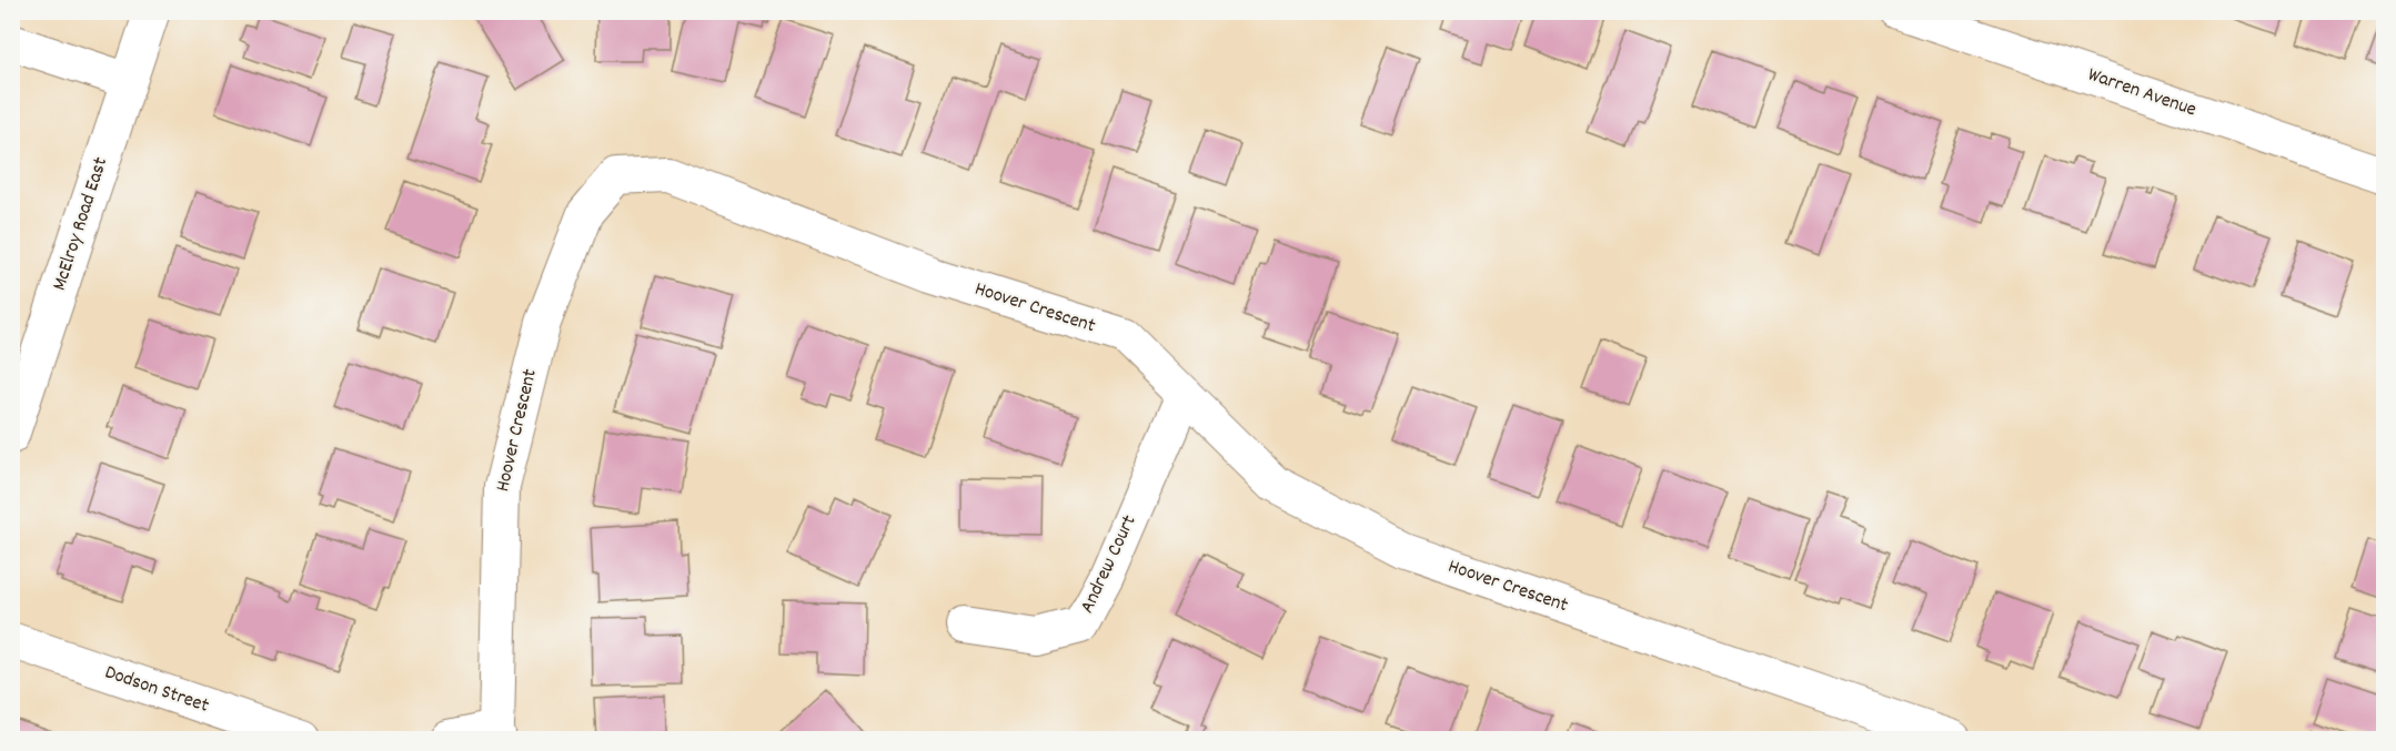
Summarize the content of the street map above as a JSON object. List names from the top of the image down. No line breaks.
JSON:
{"streets":{"street":["Warren Avenue","McElroy Road East","Hoover Crescent","Andrew Court","Dodson Street"]},"crossings":[["Hoover Crescent","Andrew Court"]]}
